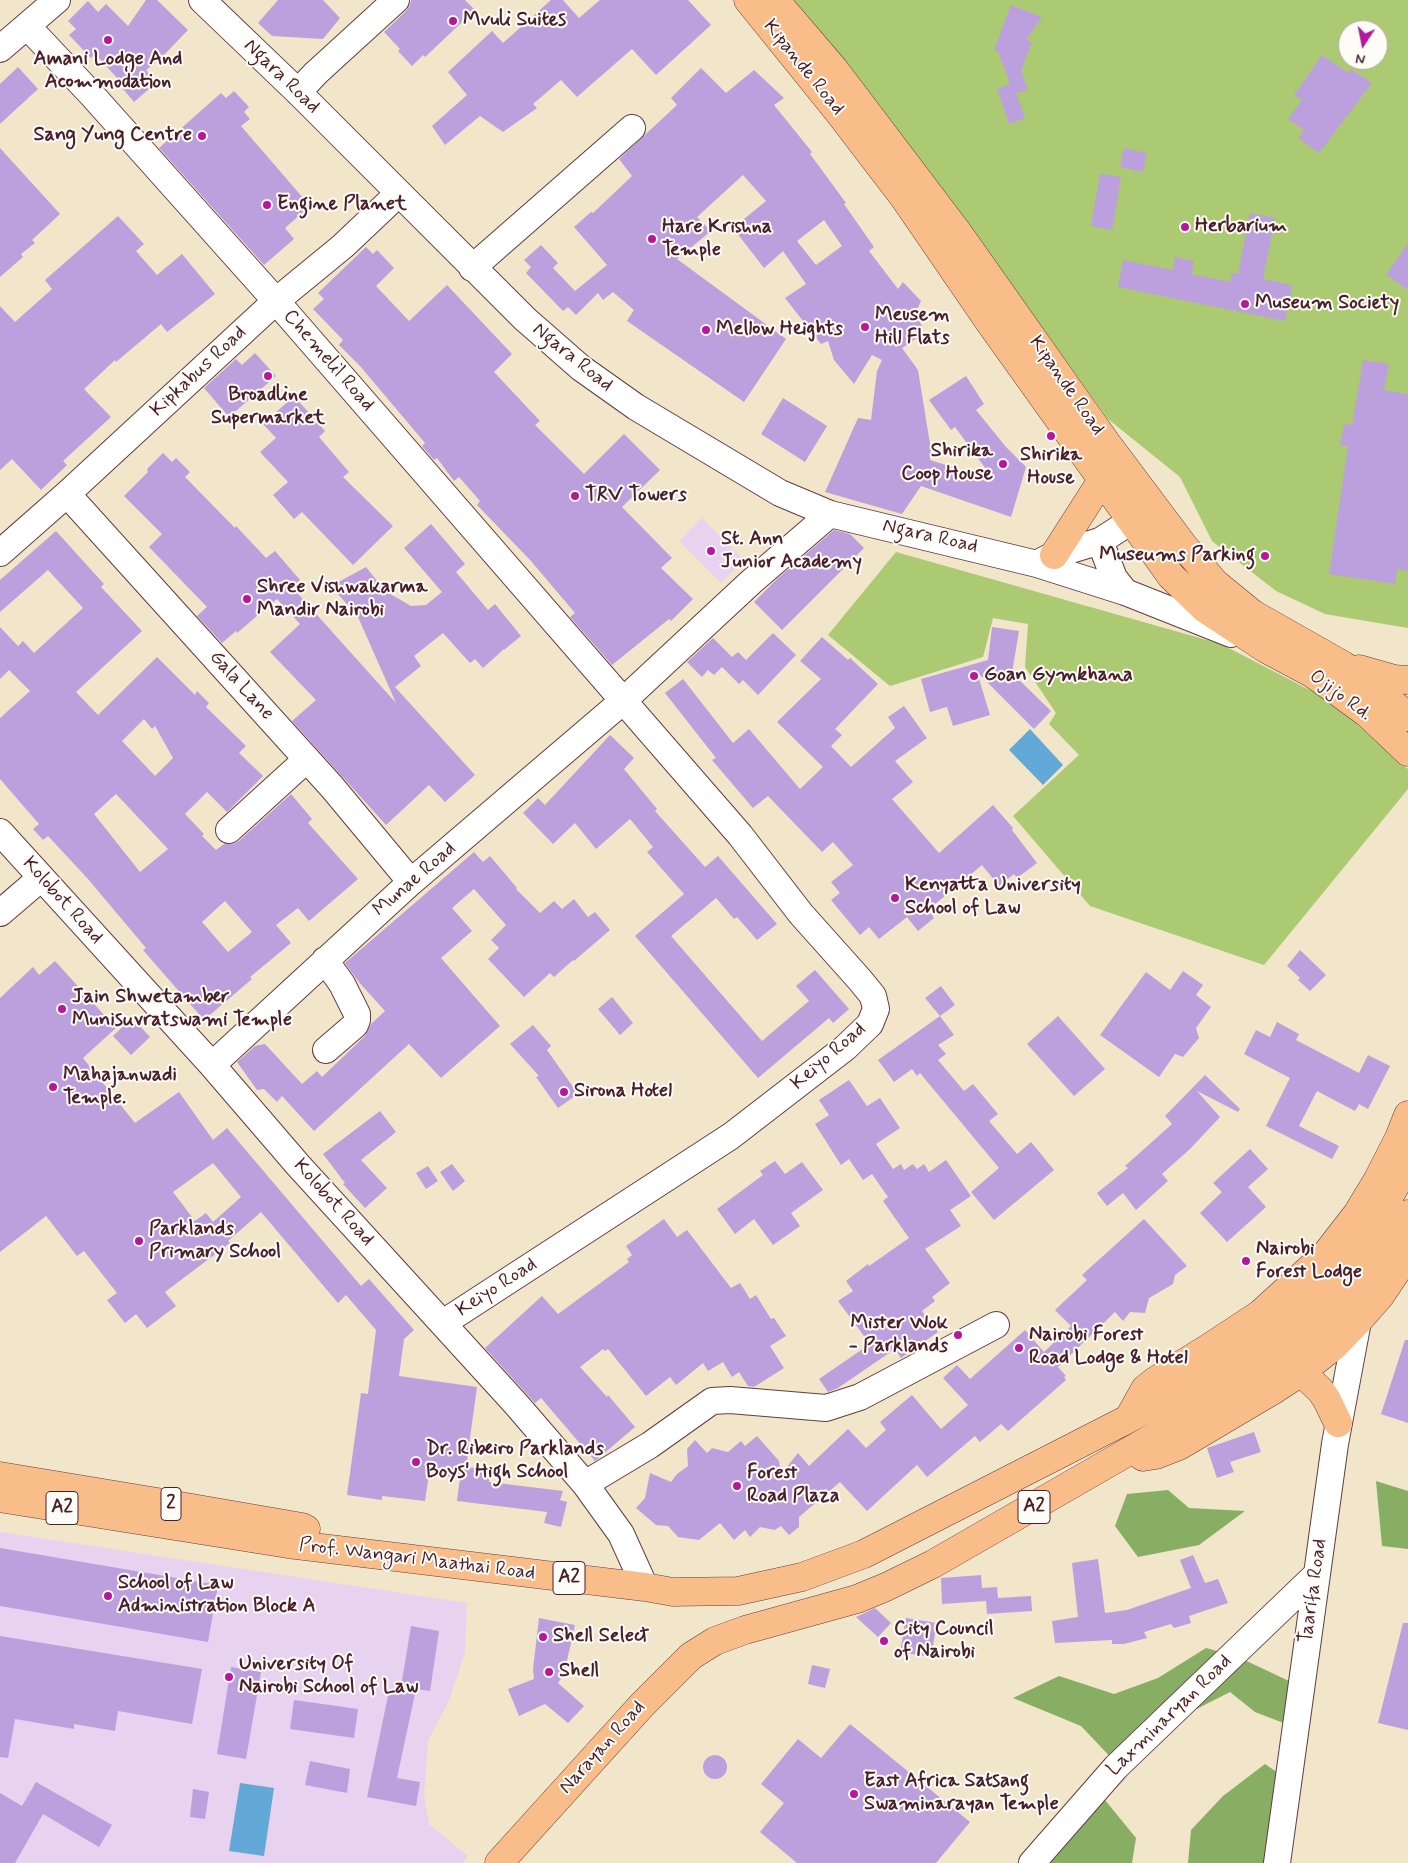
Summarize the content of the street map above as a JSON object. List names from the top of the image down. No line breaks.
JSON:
{"streets":{"main road":["Kipande Road","Ojijo Rd.","2","A2","Prof. Wangari Maathai Road","Narayan Road"],"street":["Ngara Road","Chemelil Road","Kipkabus Road","Gala Lane","Munae Road","Kolobot Road","Keiyo Road","Taarifa Road","Laxminaryan Road"]},"crossings":[["Kipande Road","Ngara Road"],["Kipande Road","Ojijo Rd."],["Ngara Road","Kipkabus Road"],["Ngara Road","Ojijo Rd."],["Ngara Road","Munae Road"],["Chemelil Road","Kipkabus Road"],["Chemelil Road","Munae Road"],["Chemelil Road","Keiyo Road"],["Kipkabus Road","Gala Lane"],["Gala Lane","Munae Road"],["Munae Road","Kolobot Road"],["Munae Road","Keiyo Road"],["Kolobot Road","Keiyo Road"],["Kolobot Road","Prof. Wangari Maathai Road"],["2","Prof. Wangari Maathai Road"],["Prof. Wangari Maathai Road","Taarifa Road"],["Prof. Wangari Maathai Road","Narayan Road"],["Taarifa Road","Laxminaryan Road"]],"places":["Mvuli Suites","Amani Lodge And Acommodation","Sang Yung Centre","Engine Planet","Herbarium","Hare Krishna Temple","Museum Society","Meusem Hill Flats","Mellow Heights","Broadline Supermarket","Shirika House","Shirika Coop House","TRV Towers","St. Ann Junior Academy","Museums Parking","Shree Vishwakarma Mandir Nairobi","Goan Gymkhana","Kenyatta University School of Law","Jain Shwetamber Munisuvratswami Temple","Mahajanwadi Temple.","Sirona Hotel","Parklands Primary School","Nairobi Forest Lodge","Mister Wok - Parklands","Nairobi Forest Road Lodge & Hotel","Dr. Ribeiro Parklands Boys' High School","Forest Road Plaza","School of Law Administration Block A","Shell Select","City Council of Nairobi","Shell","University Of Nairobi School of Law","East Africa Satsang Swaminarayan Temple"],"north":"bottom"}
